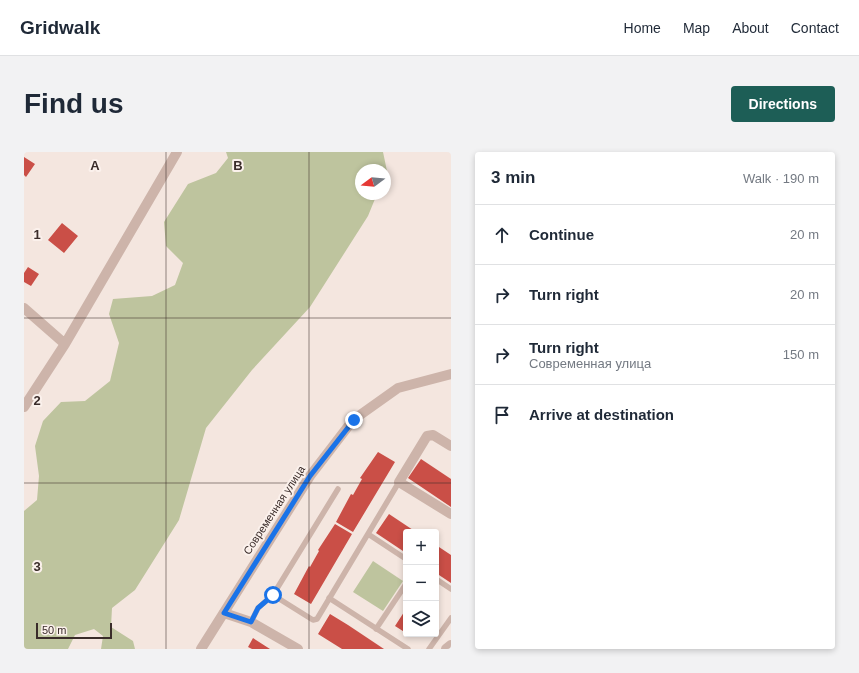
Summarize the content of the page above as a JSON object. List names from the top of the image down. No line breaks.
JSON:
{"streets":{"street":["Современная улица"]},"scale_bar":"50 m","north":"left","page":{"header":"Gridwalk","nav":["Home","Map","About","Contact"],"buttons":"Directions","title":"Find us","heading":["3 min","Walk · 190 m"],"list":[["Continue","20 m"],["Turn right","20 m"],["Turn right","Современная улица","150 m"],"Arrive at destination"],"map_buttons":["+","−"],"scale":"50 m"},"grid":{"columns":["A","B"],"rows":["1","2","3"]}}
